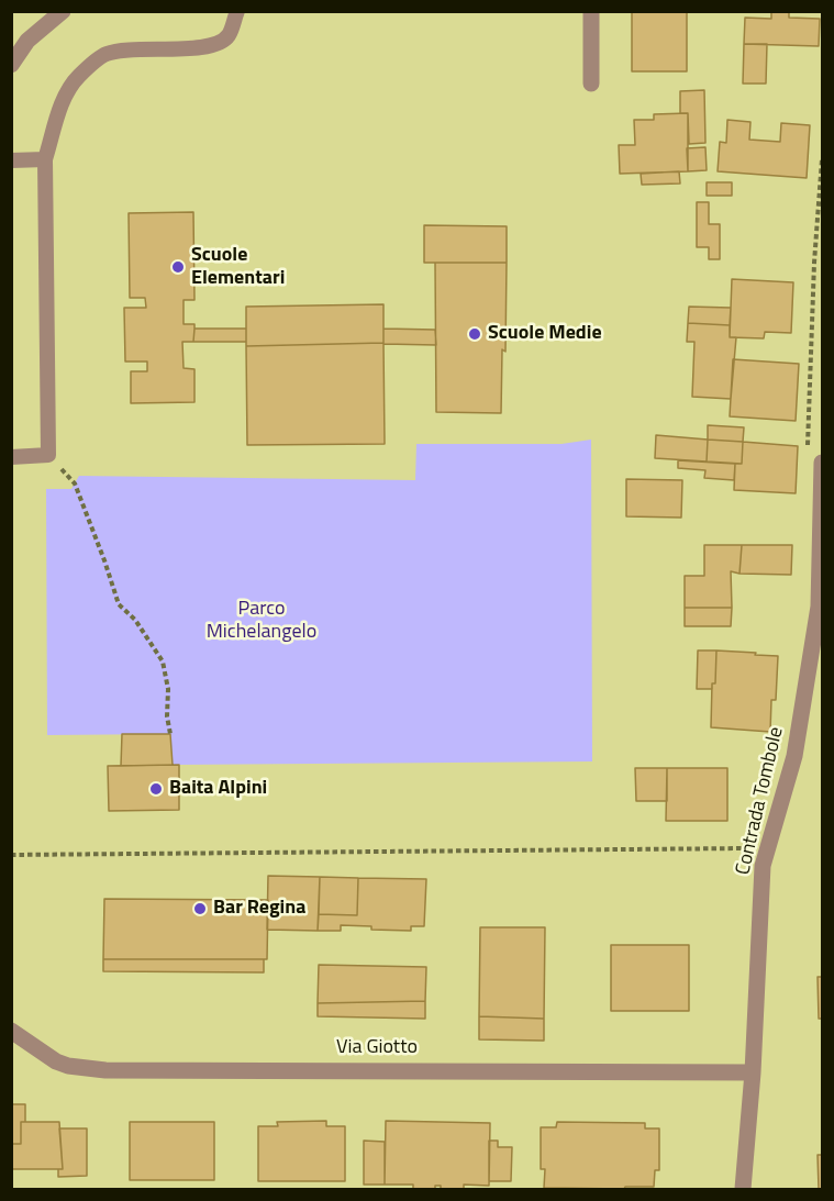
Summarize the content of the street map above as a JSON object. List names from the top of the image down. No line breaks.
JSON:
{"streets":{"street":["Contrada Tombole","Via Giotto"]},"crossings":[["Contrada Tombole","Via Giotto"]],"parks":["Parco Michelangelo"],"places":["Scuole Elementari","Scuole Medie","Baita Alpini","Bar Regina"]}
